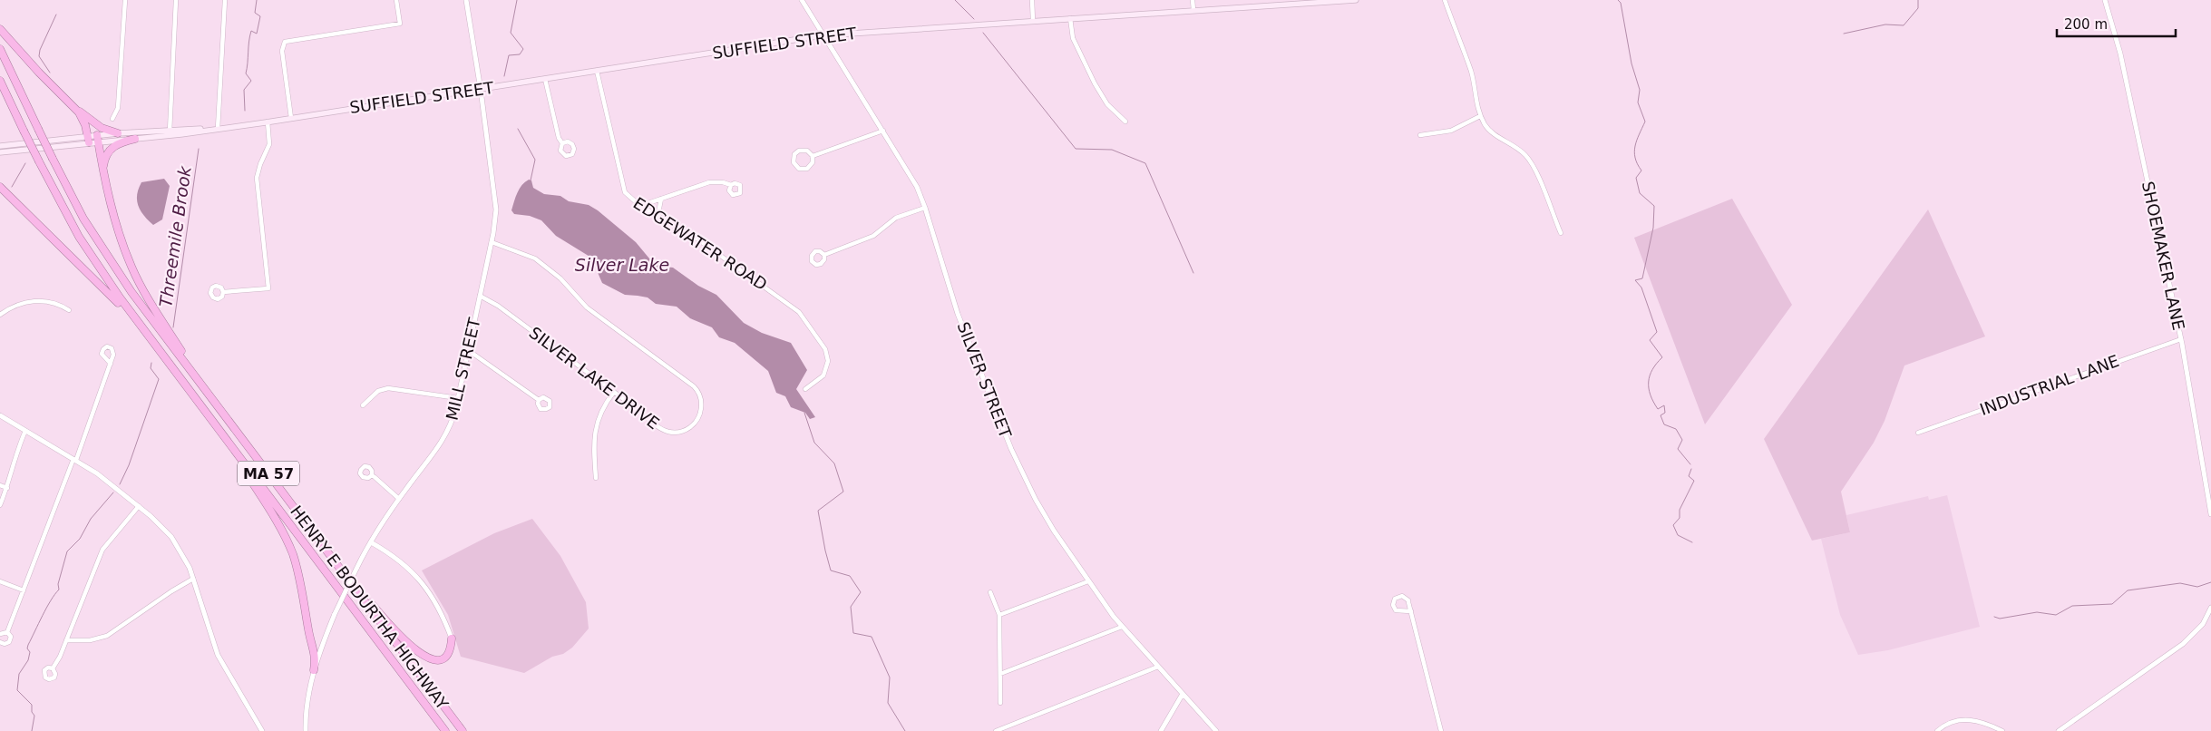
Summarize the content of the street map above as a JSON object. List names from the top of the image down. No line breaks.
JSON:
{"streets":{"highway":["MA 57","HENRY E BODURTHA HIGHWAY"],"main road":["SUFFIELD STREET"],"street":["EDGEWATER ROAD","SHOEMAKER LANE","MILL STREET","SILVER LAKE DRIVE","SILVER STREET","INDUSTRIAL LANE"]},"crossings":[["SUFFIELD STREET","EDGEWATER ROAD"],["SUFFIELD STREET","MILL STREET"],["SUFFIELD STREET","SILVER STREET"],["SHOEMAKER LANE","INDUSTRIAL LANE"],["MILL STREET","SILVER LAKE DRIVE"]],"water":["Threemile Brook","Silver Lake"],"scale_bar":"200 m"}
